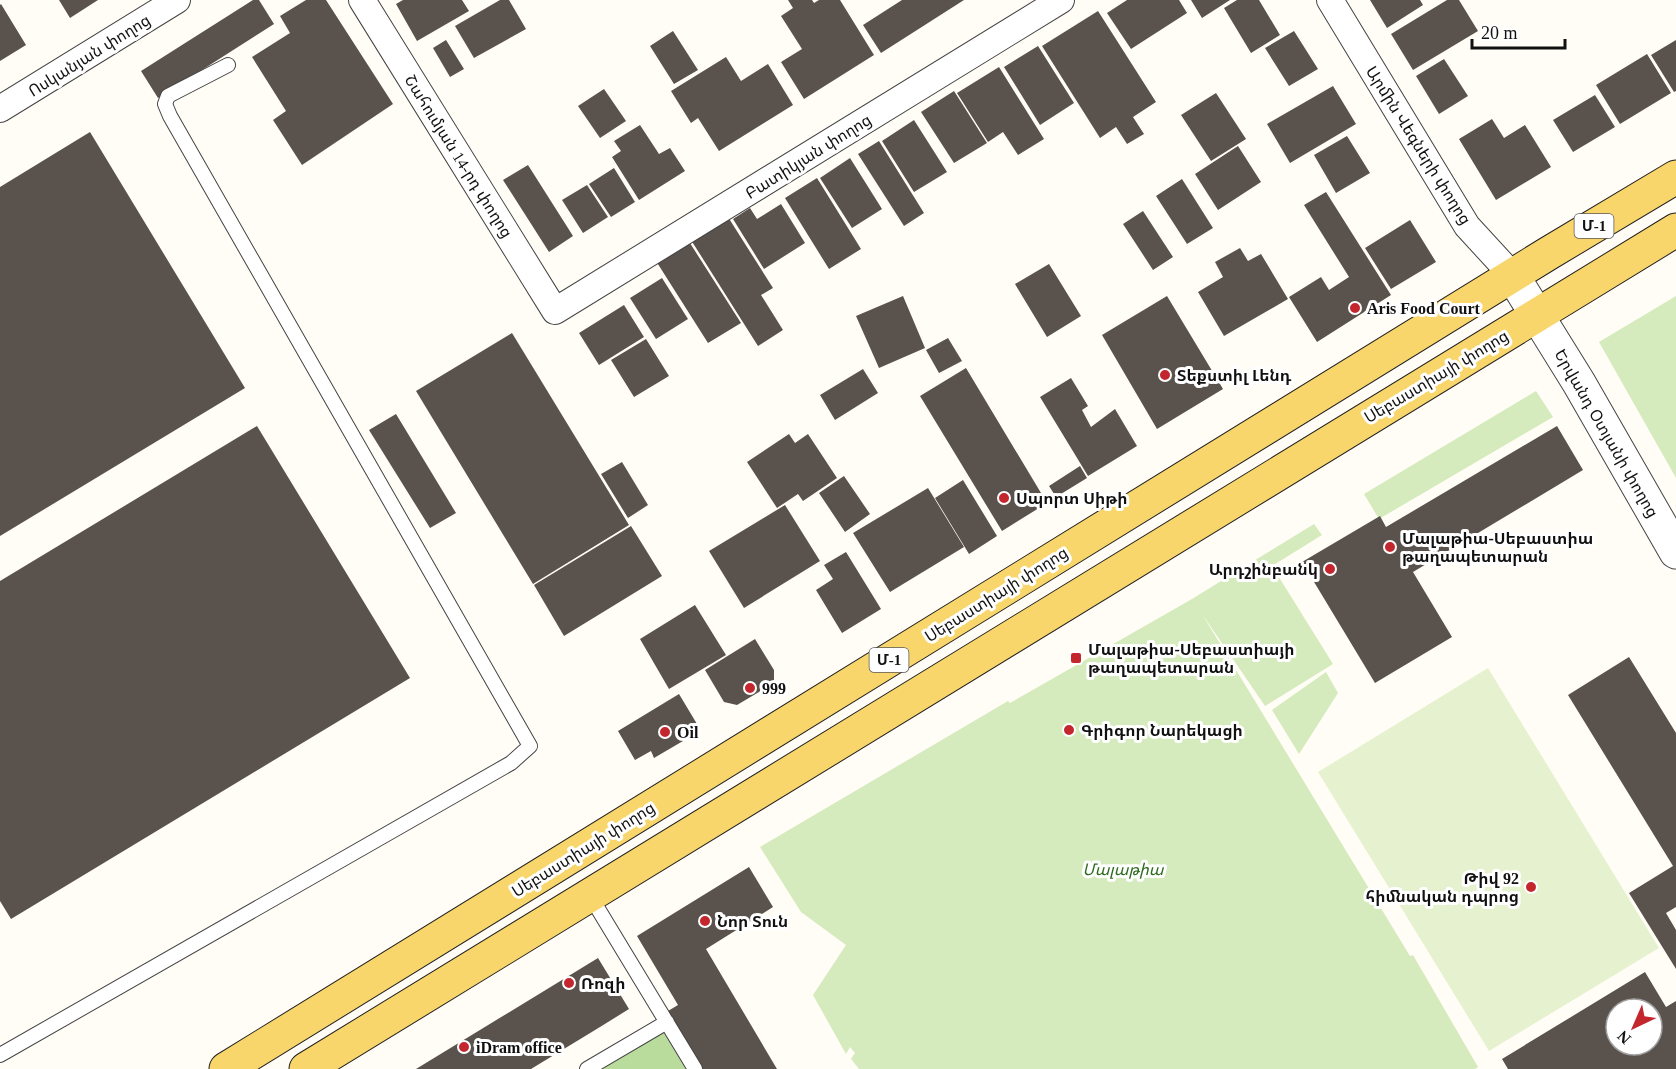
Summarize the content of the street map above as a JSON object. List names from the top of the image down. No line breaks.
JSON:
{"streets":{"main road":["Մ-1","Սեբաստիայի փողոց"],"street":["Ոսկանյան փողոց","Արմին Վեգների փողոց","Շահումյան 14-րդ փողոց","Բատիկյան փողոց","Երվանդ Օտյանի փողոց"]},"crossings":[["Արմին Վեգների փողոց","Սեբաստիայի փողոց"],["Արմին Վեգների փողոց","Երվանդ Օտյանի փողոց"],["Շահումյան 14-րդ փողոց","Բատիկյան փողոց"],["Սեբաստիայի փողոց","Երվանդ Օտյանի փողոց"]],"parks":["Մալաթիա"],"places":{"other":["Aris Food Court","Տեքստիլ Լենդ","Սպորտ Սիթի","Մալաթիա-Սեբաստիա թաղապետարան","Արդշինբանկ","999","Գրիգոր Նարեկացի","Oil","Թիվ 92 հիմնական դպրոց","Նոր Տուն","Ռոզի","iDram office"],"transit":["Մալաթիա-Սեբաստիայի թաղապետարան"]},"scale_bar":"20 m","north":"bottom left"}
